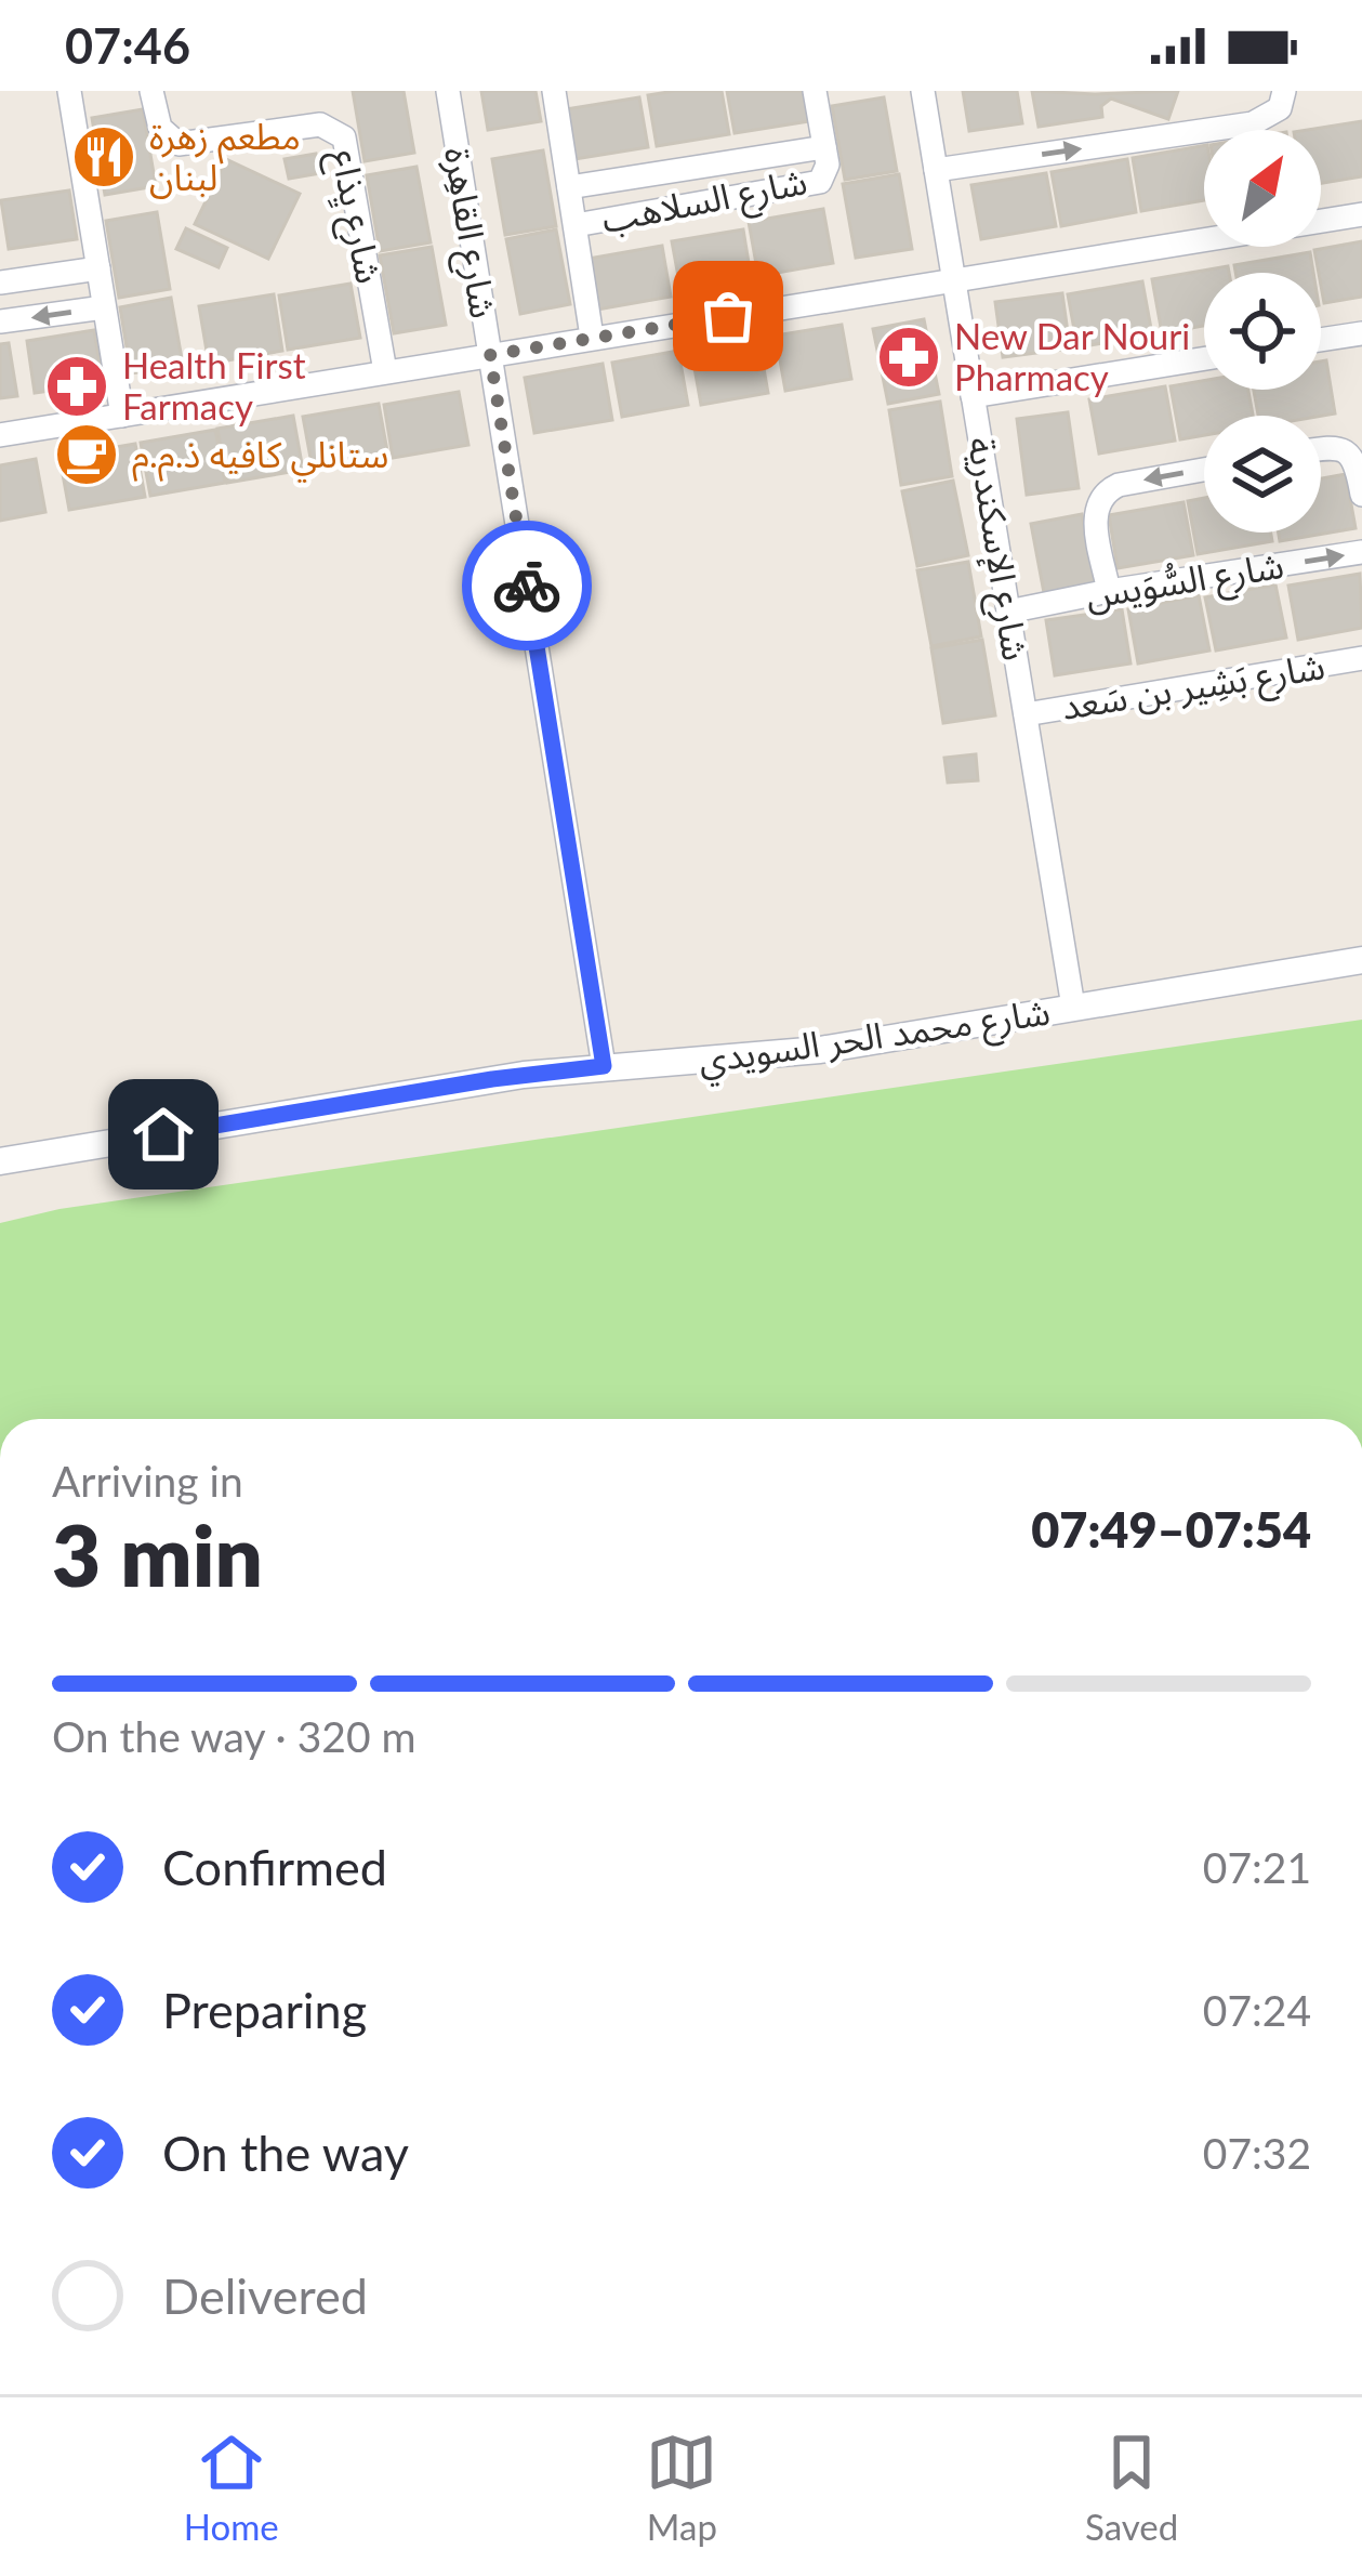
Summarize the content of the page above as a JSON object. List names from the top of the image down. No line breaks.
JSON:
{"streets":{"street":["شارع السلاهب","شارع يِذاع","شارع القاهِرة","شارع الإسكندرية","شارع السُّوَيس","شارع بَشِير بن سَعد","شارع محمد الحر السويدي"]},"crossings":[["شارع القاهِرة","شارع محمد الحر السويدي"],["شارع الإسكندرية","شارع السُّوَيس"],["شارع الإسكندرية","شارع بَشِير بن سَعد"],["شارع الإسكندرية","شارع محمد الحر السويدي"]],"one_way":["شارع السُّوَيس"],"places":{"restaurant":["مطعم زهرة لبنان"],"pharmacy":["New Dar Nouri Pharmacy","Health First Farmacy"],"cafe":["ستانلي كافيه ذ.م.م"]},"north":"top right","page":{"status":"07:46","heading":["3 min","Arriving in","07:49–07:54"],"bar":"On the way · 320 m","list":[["Confirmed","07:21"],["Preparing","07:24"],["On the way","07:32"],"Delivered"],"tabs":["Home","Map","Saved"]}}
